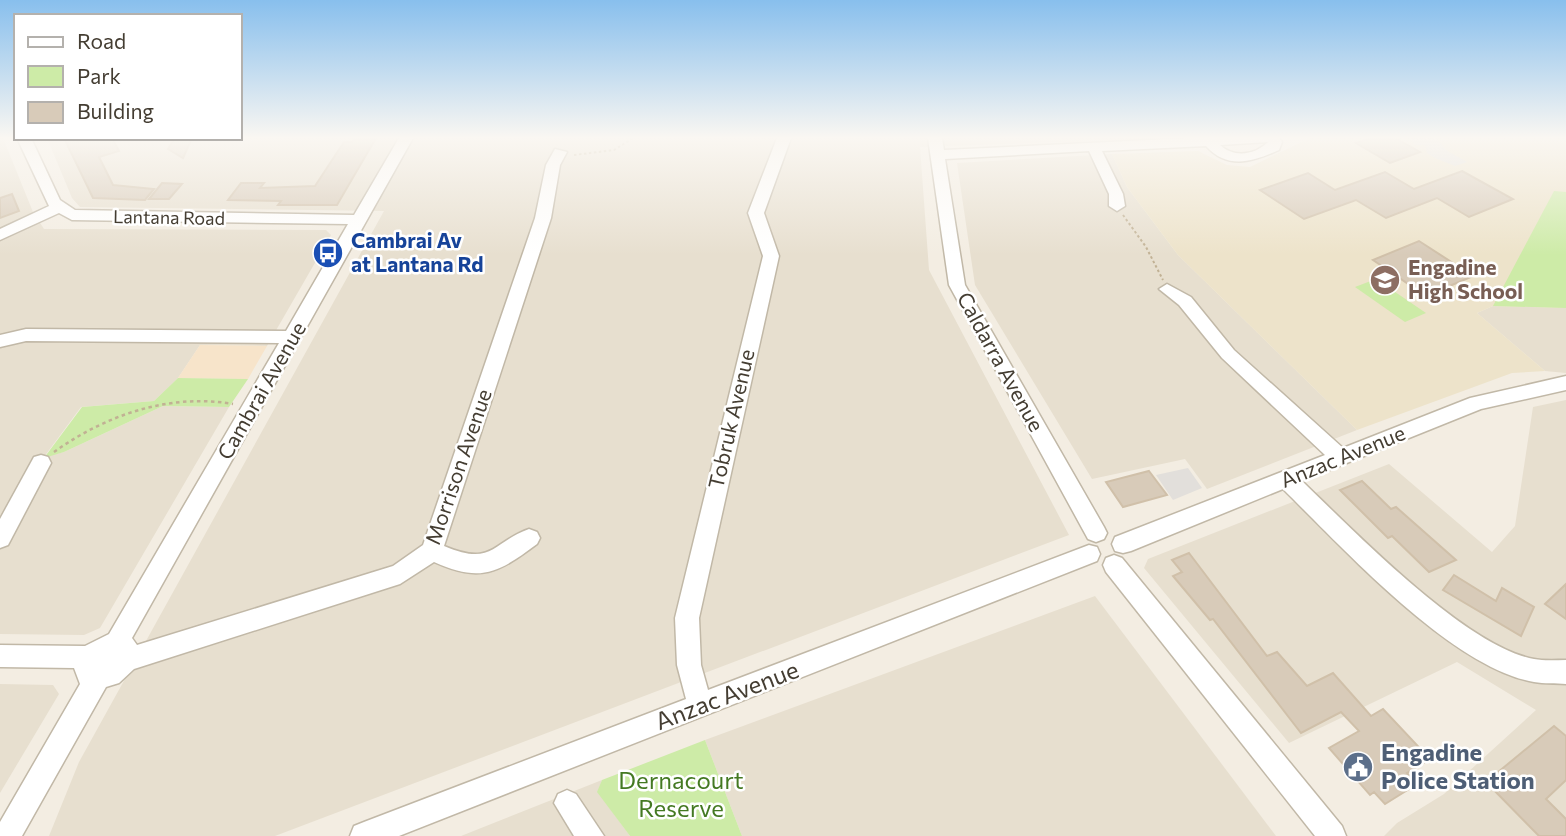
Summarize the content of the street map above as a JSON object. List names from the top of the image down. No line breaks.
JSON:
{"streets":{"street":["Lantana Road","Caldarra Avenue","Cambrai Avenue","Tobruk Avenue","Anzac Avenue","Morrison Avenue"]},"crossings":[["Lantana Road","Cambrai Avenue"],["Caldarra Avenue","Anzac Avenue"],["Cambrai Avenue","Morrison Avenue"],["Tobruk Avenue","Anzac Avenue"]],"parks":["Dernacourt Reserve"],"places":{"bus stop":["Cambrai Av at Lantana Rd"],"school or university":["Engadine High School"],"public building":["Engadine Police Station"]},"legend":["Road","Park","Building"]}
